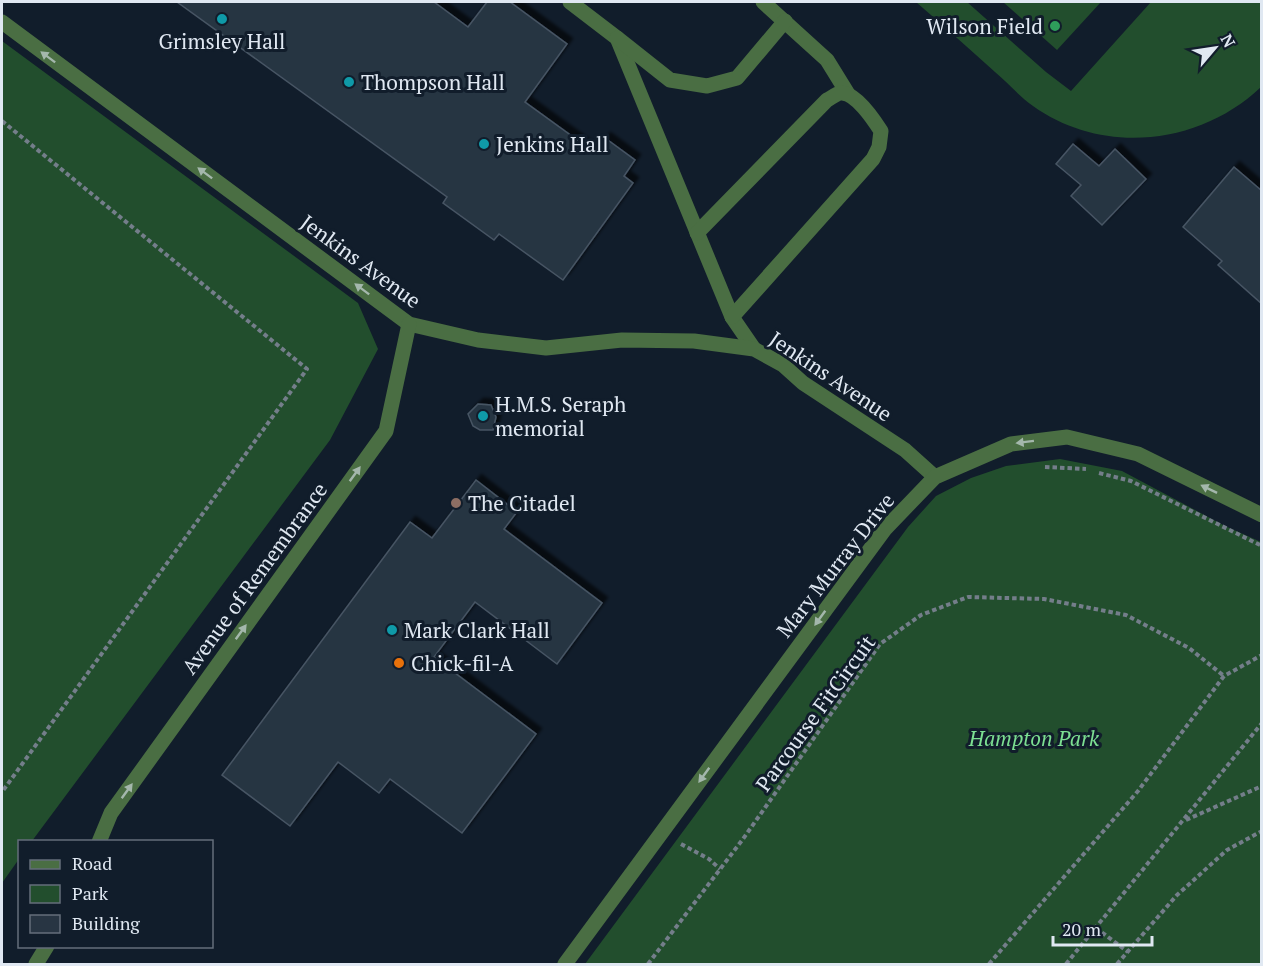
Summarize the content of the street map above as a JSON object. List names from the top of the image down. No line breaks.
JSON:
{"streets":{"street":["Jenkins Avenue","Mary Murray Drive","Avenue of Remembrance"],"path":["Parcourse FitCircuit"]},"crossings":[["Jenkins Avenue","Mary Murray Drive"],["Jenkins Avenue","Avenue of Remembrance"]],"one_way":["Jenkins Avenue","Mary Murray Drive","Avenue of Remembrance"],"parks":["Hampton Park"],"places":["Grimsley Hall","Wilson Field","Thompson Hall","Jenkins Hall","H.M.S. Seraph memorial","The Citadel","Mark Clark Hall","Chick-fil-A"],"legend":["Road","Park","Building"],"scale_bar":"20 m","north":"top right"}
